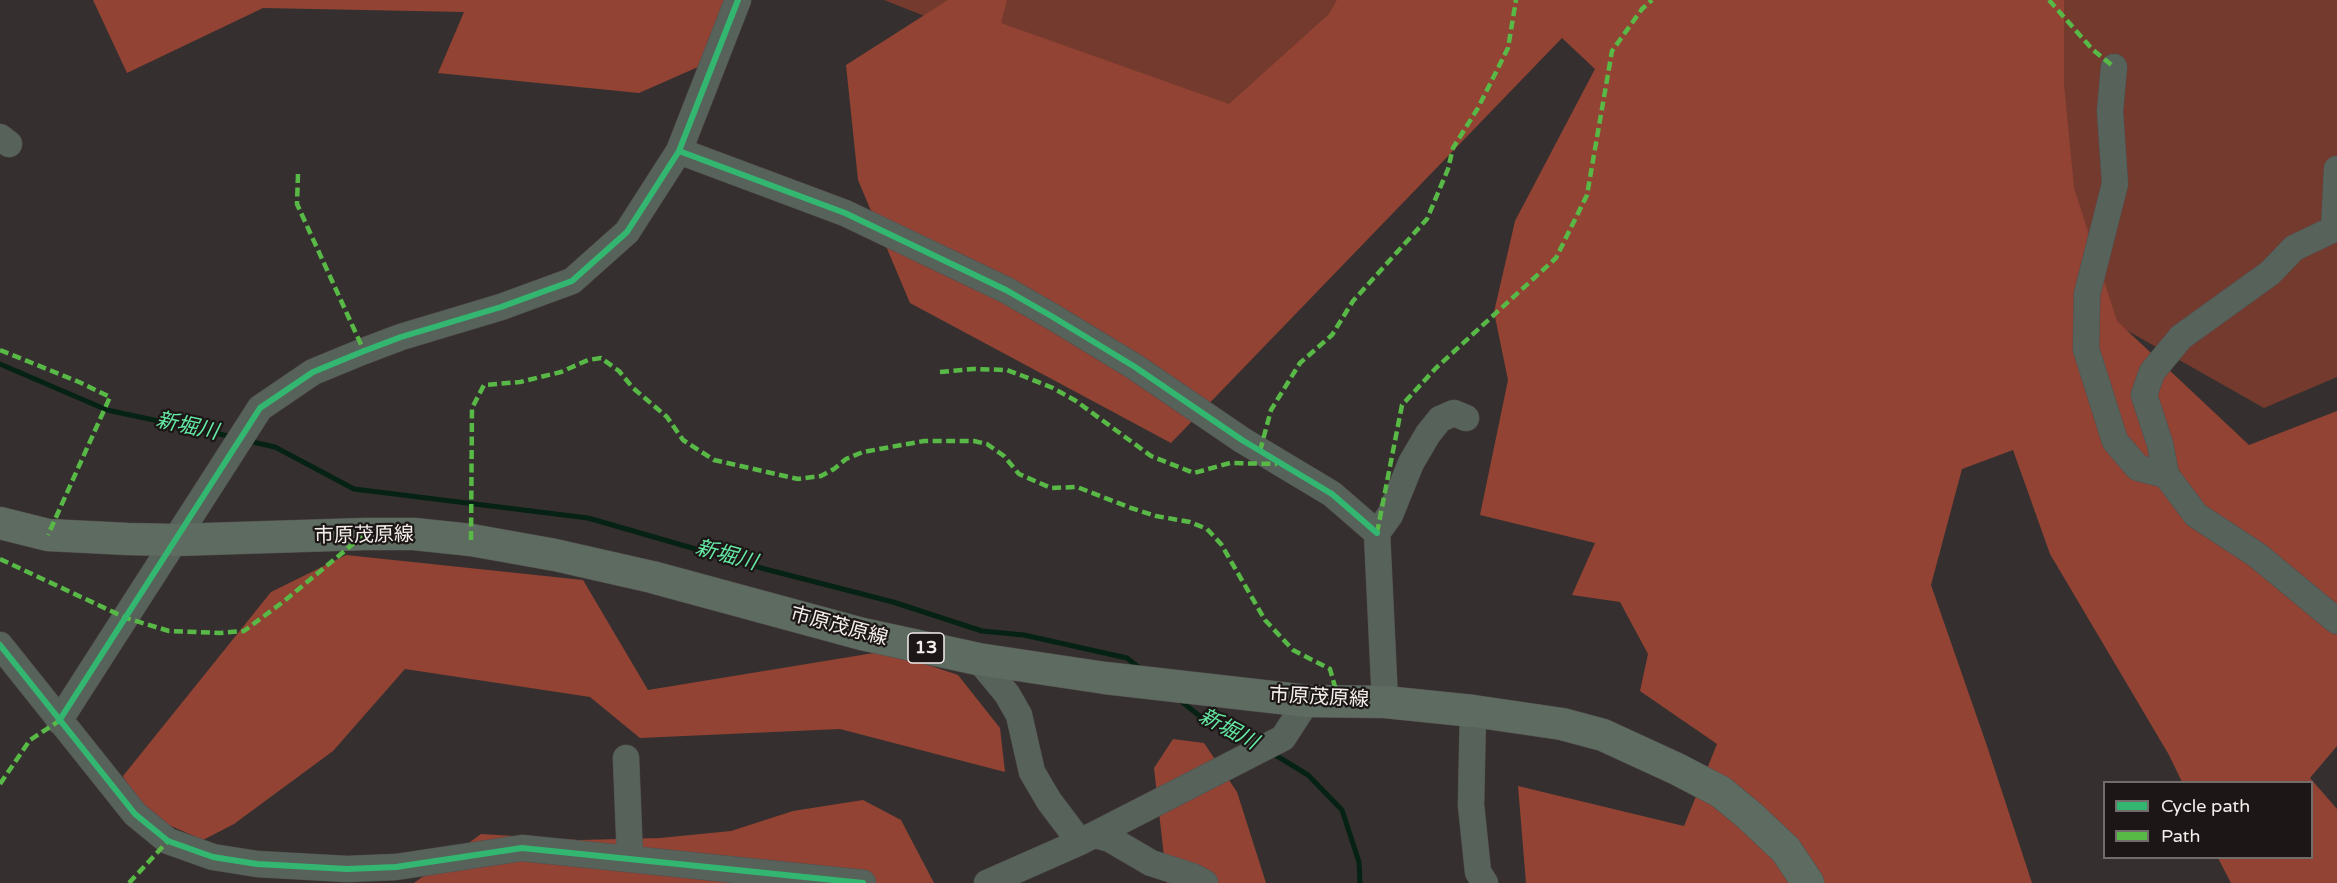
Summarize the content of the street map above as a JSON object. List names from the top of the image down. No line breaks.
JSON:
{"streets":{"main road":["市原茂原線","13"]},"water":["新堀川"],"legend":["Cycle path","Path"]}
